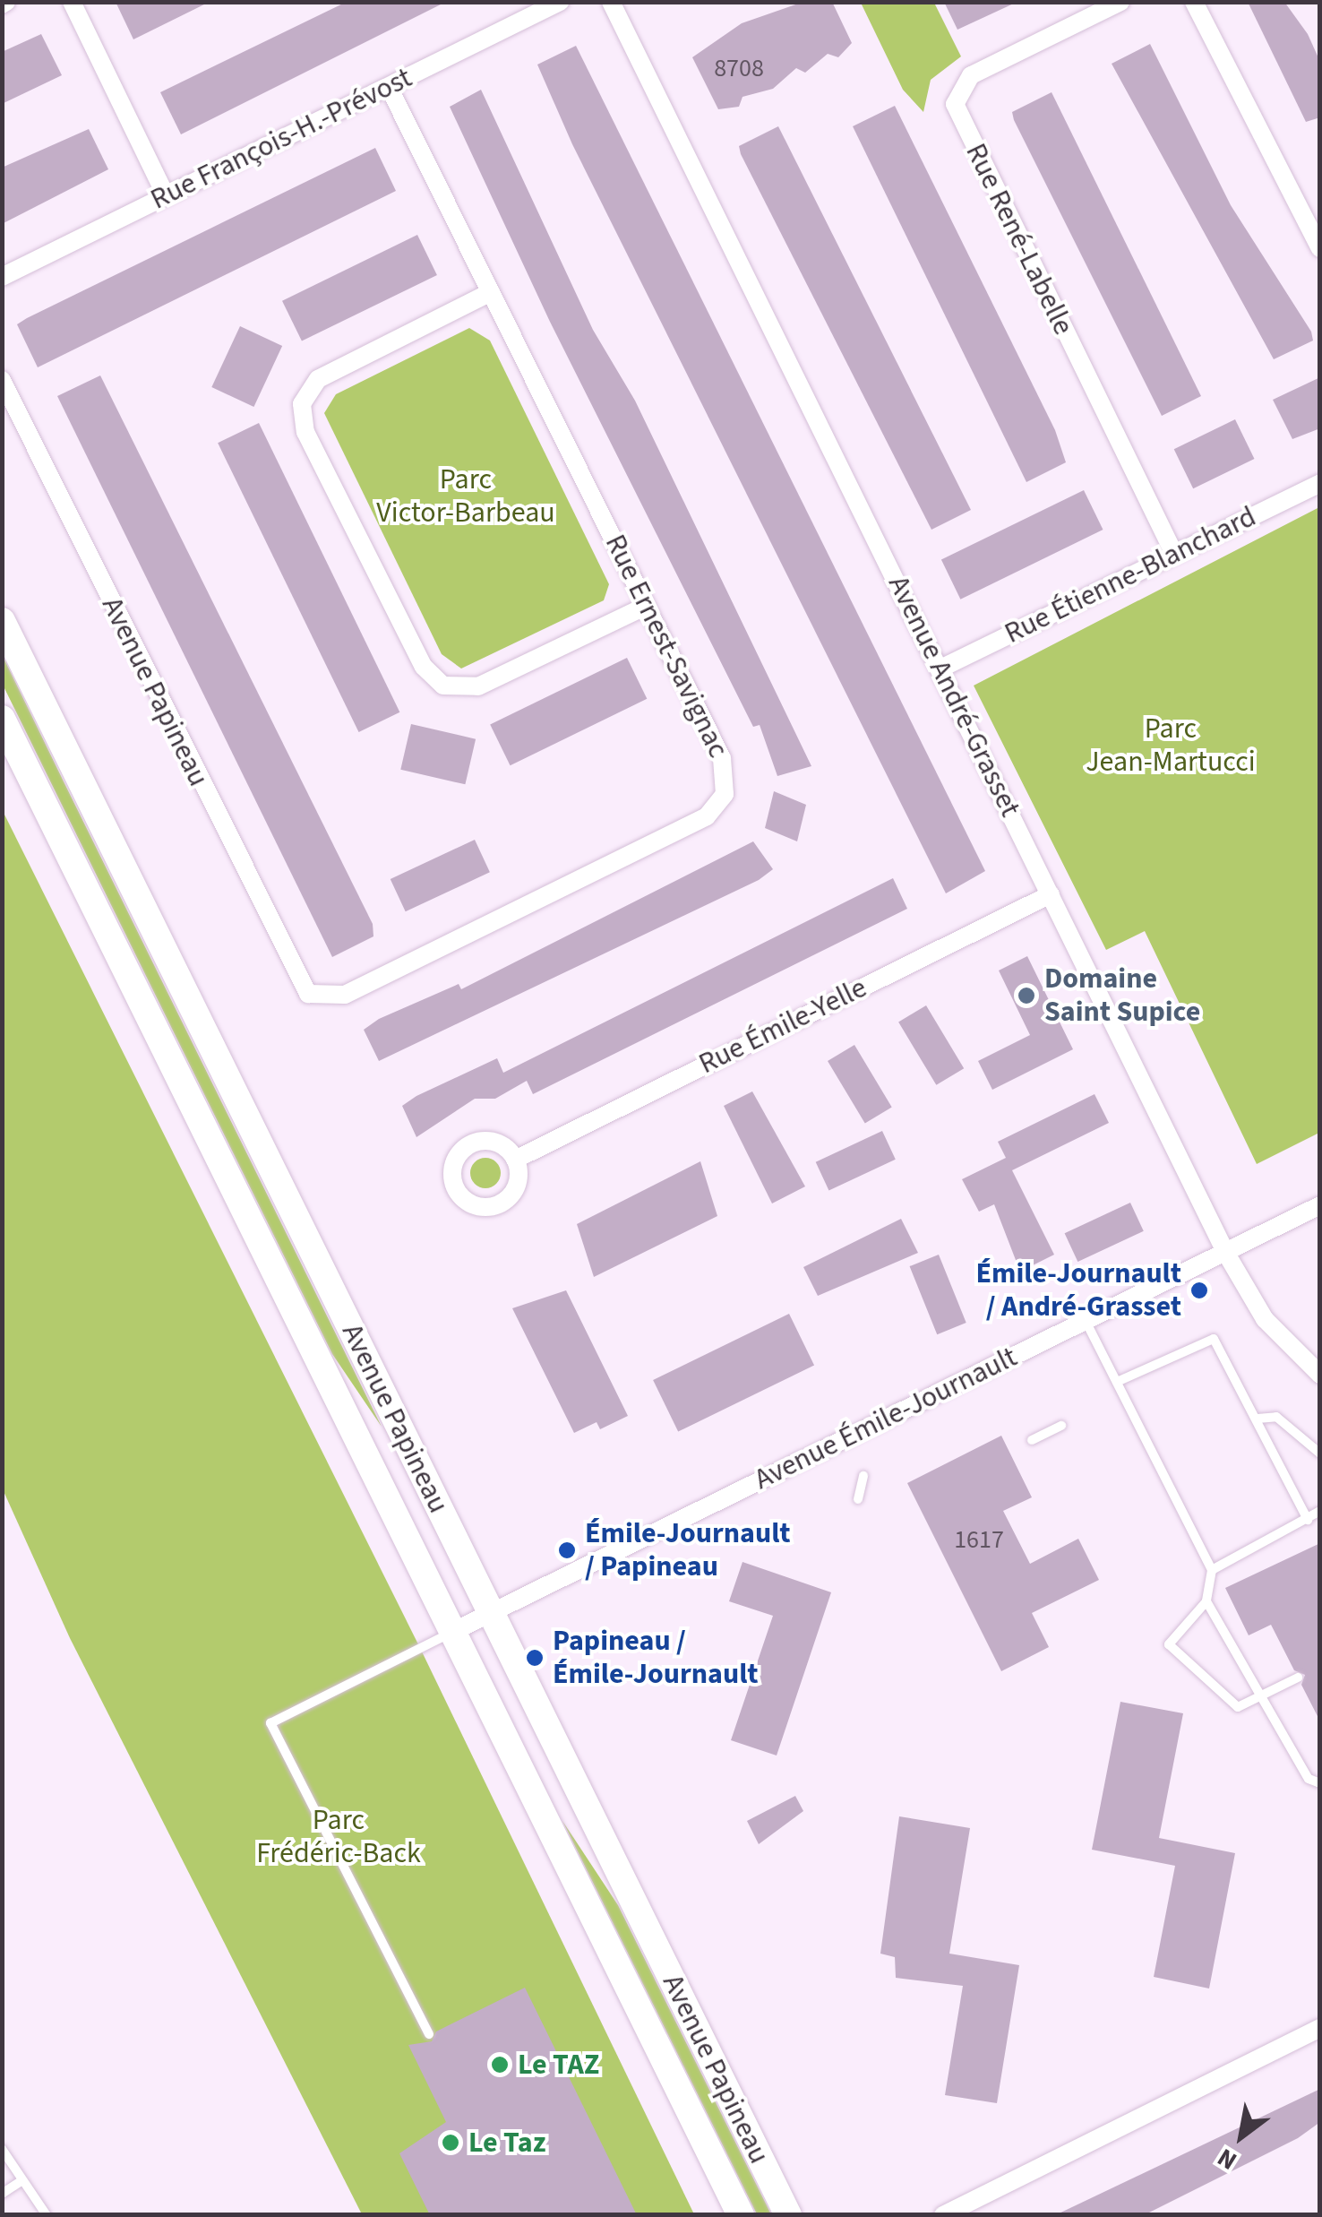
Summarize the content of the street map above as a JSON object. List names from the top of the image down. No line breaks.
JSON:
{"streets":{"main road":["Avenue Papineau"],"street":["Rue François-H.-Prévost","Rue René-Labelle","Rue Étienne-Blanchard","Rue Ernest-Savignac","Avenue André-Grasset","Rue Émile-Yelle","Avenue Émile-Journault"]},"crossings":[["Rue François-H.-Prévost","Rue Ernest-Savignac"],["Rue René-Labelle","Rue Étienne-Blanchard"],["Rue Étienne-Blanchard","Avenue André-Grasset"],["Rue Ernest-Savignac","Avenue Papineau"],["Avenue Papineau","Avenue Émile-Journault"],["Avenue André-Grasset","Rue Émile-Yelle"],["Avenue André-Grasset","Avenue Émile-Journault"]],"parks":["Parc Victor-Barbeau","Parc Jean-Martucci","Parc Frédéric-Back"],"places":["Domaine Saint Supice","Émile-Journault / André-Grasset","Émile-Journault / Papineau","Papineau / Émile-Journault","Le TAZ","Le Taz"],"house_numbers":["8708","1617"],"north":"bottom left"}
